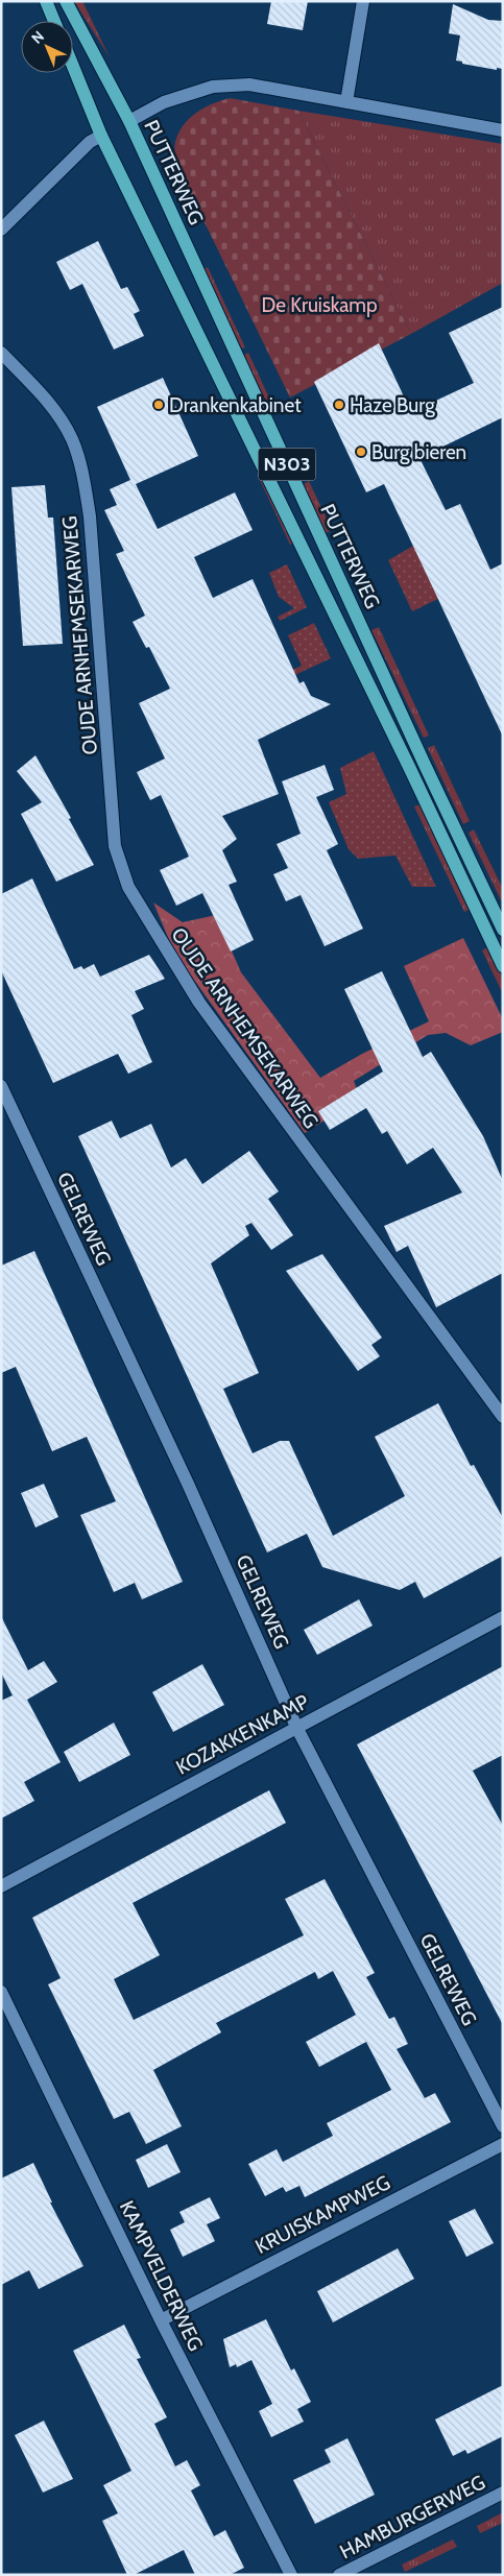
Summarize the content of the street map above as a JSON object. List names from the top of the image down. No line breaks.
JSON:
{"streets":{"main road":["PUTTERWEG","N303"],"street":["OUDE ARNHEMSEKARWEG","GELREWEG","KOZAKKENKAMP","KRUISKAMPWEG","KAMPVELDERWEG","HAMBURGERWEG"]},"crossings":[["GELREWEG","KOZAKKENKAMP"],["KRUISKAMPWEG","KAMPVELDERWEG"]],"parks":["De Kruiskamp"],"places":["Drankenkabinet","Haze Burg","Burg bieren"],"north":"top left"}
